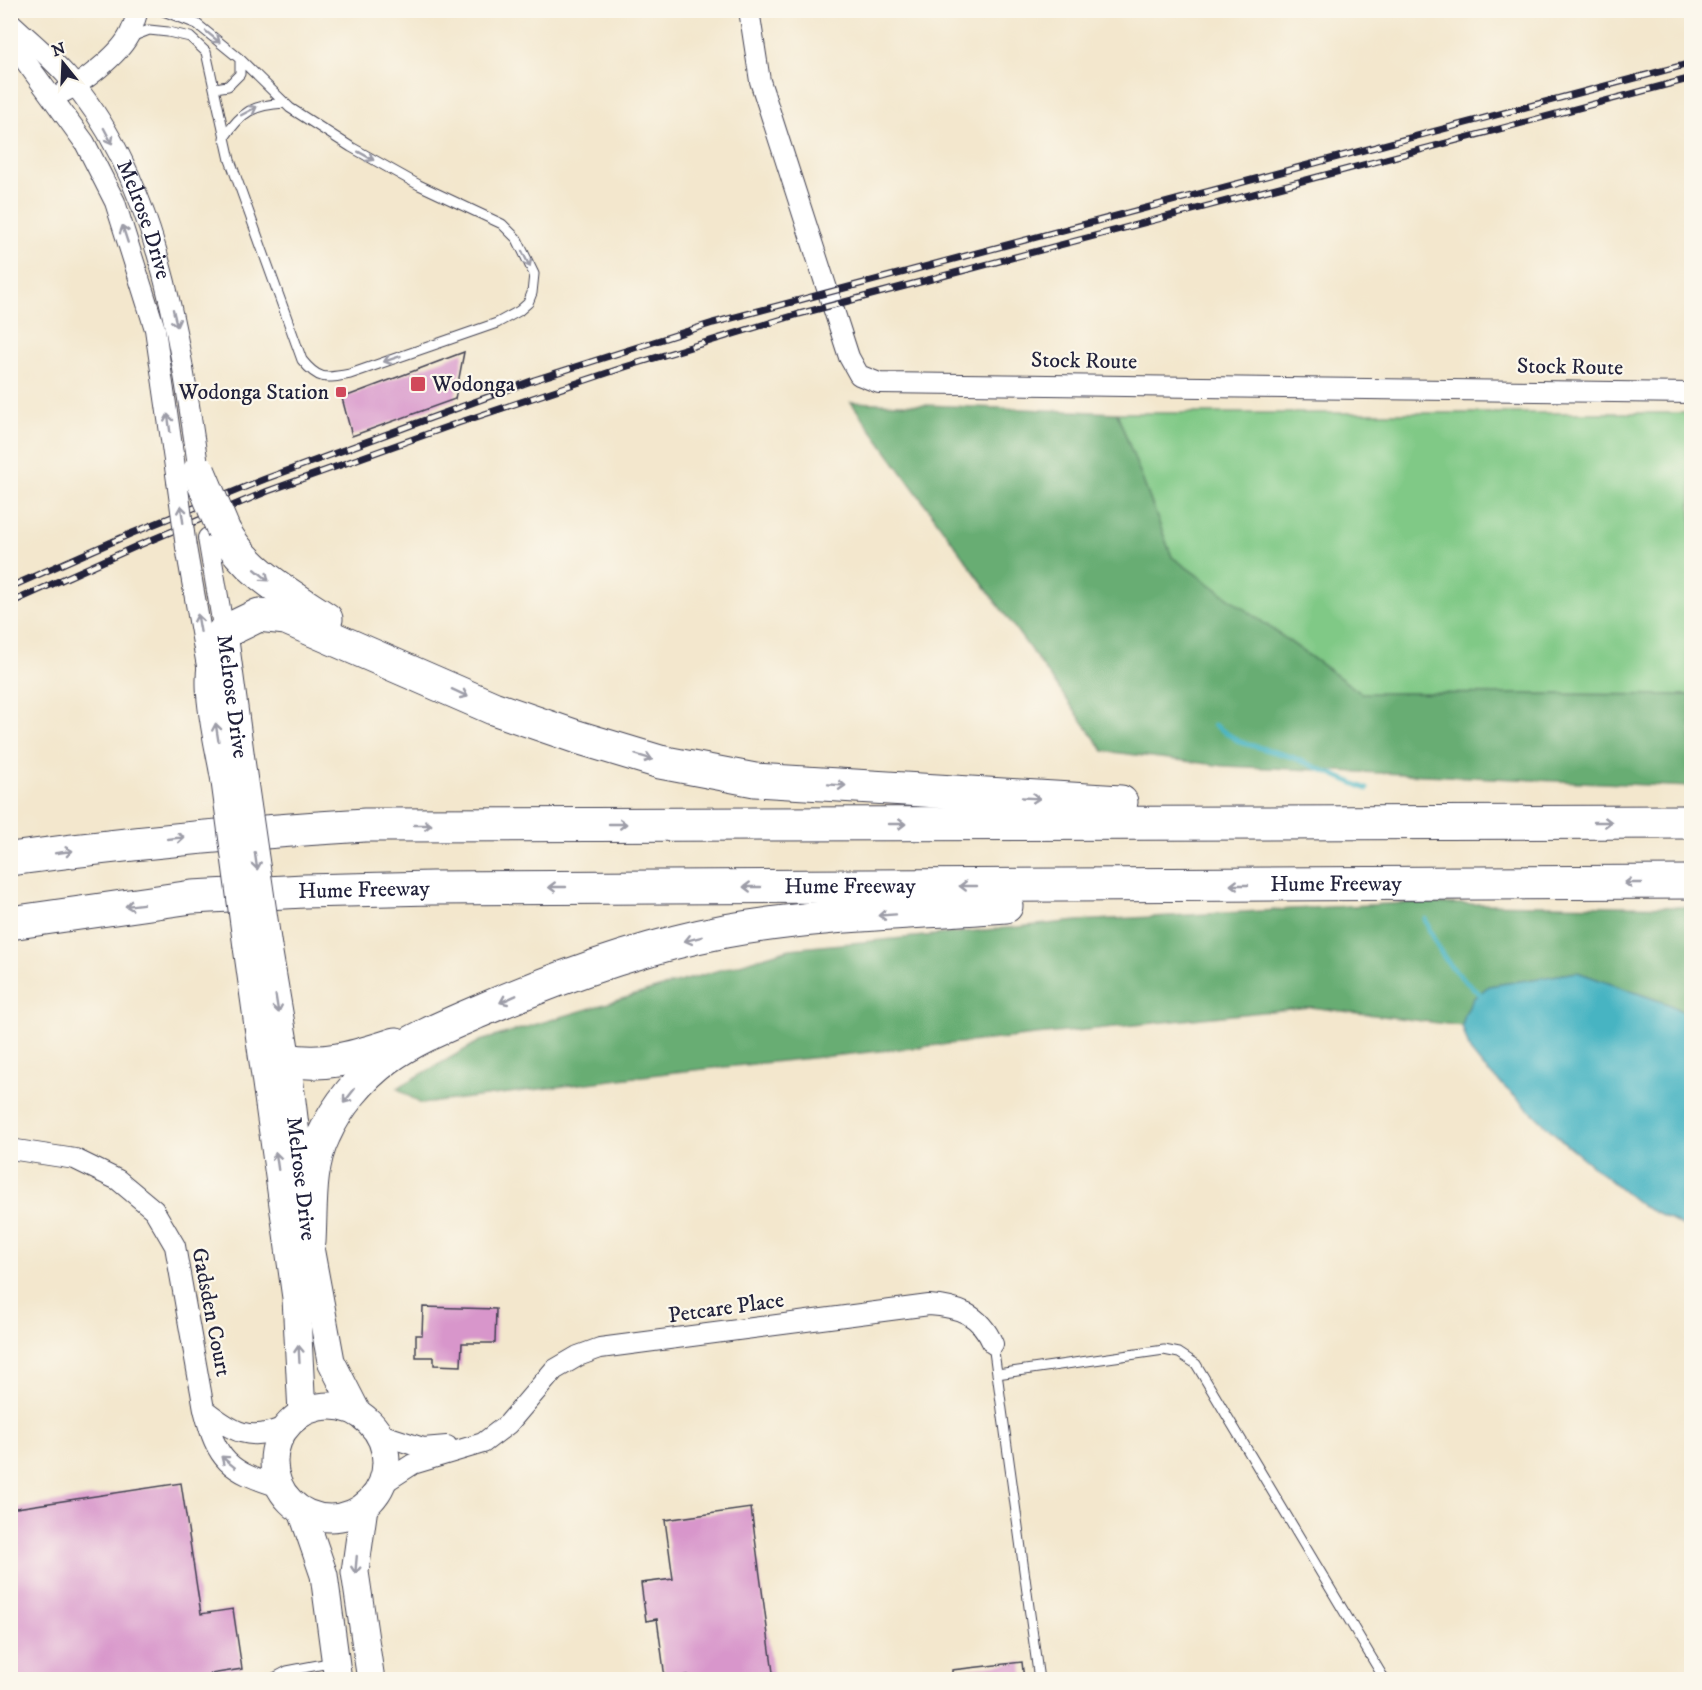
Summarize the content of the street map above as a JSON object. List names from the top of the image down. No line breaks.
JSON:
{"streets":{"highway":["Hume Freeway"],"main road":["Melrose Drive"],"street":["Stock Route","Petcare Place","Gadsden Court"]},"crossings":[["Melrose Drive","Petcare Place"],["Melrose Drive","Gadsden Court"],["Petcare Place","Gadsden Court"]],"places":{"transit":["Wodonga","Wodonga Station"]},"north":"top"}
